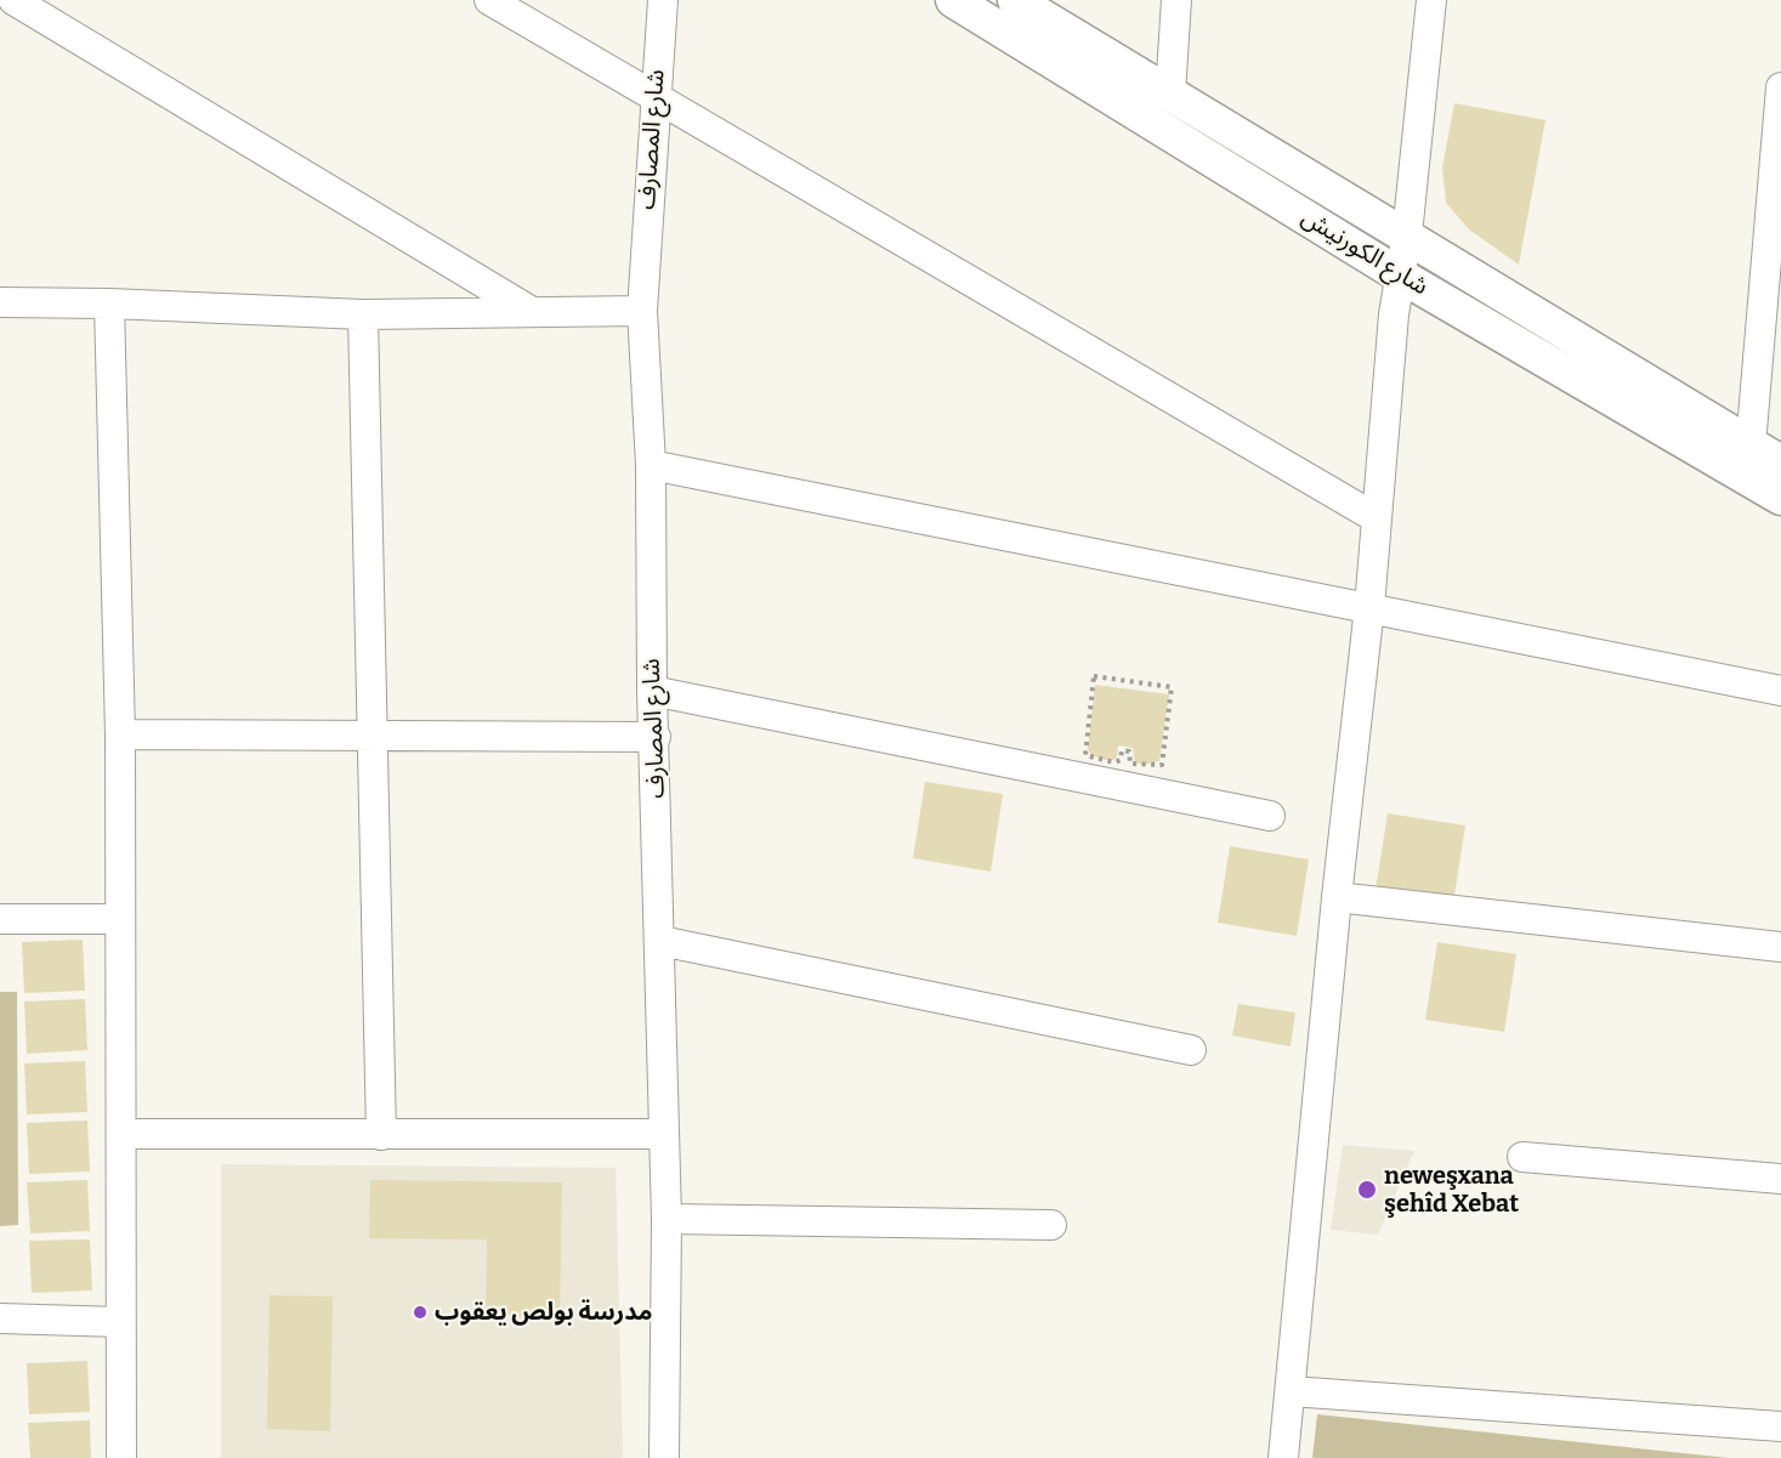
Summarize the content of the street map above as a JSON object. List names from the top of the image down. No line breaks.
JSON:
{"streets":{"street":["شارع المصارف","شارع الكورنيش"]},"places":["neweşxana şehîd Xebat","مدرسة بولص يعقوب"]}
